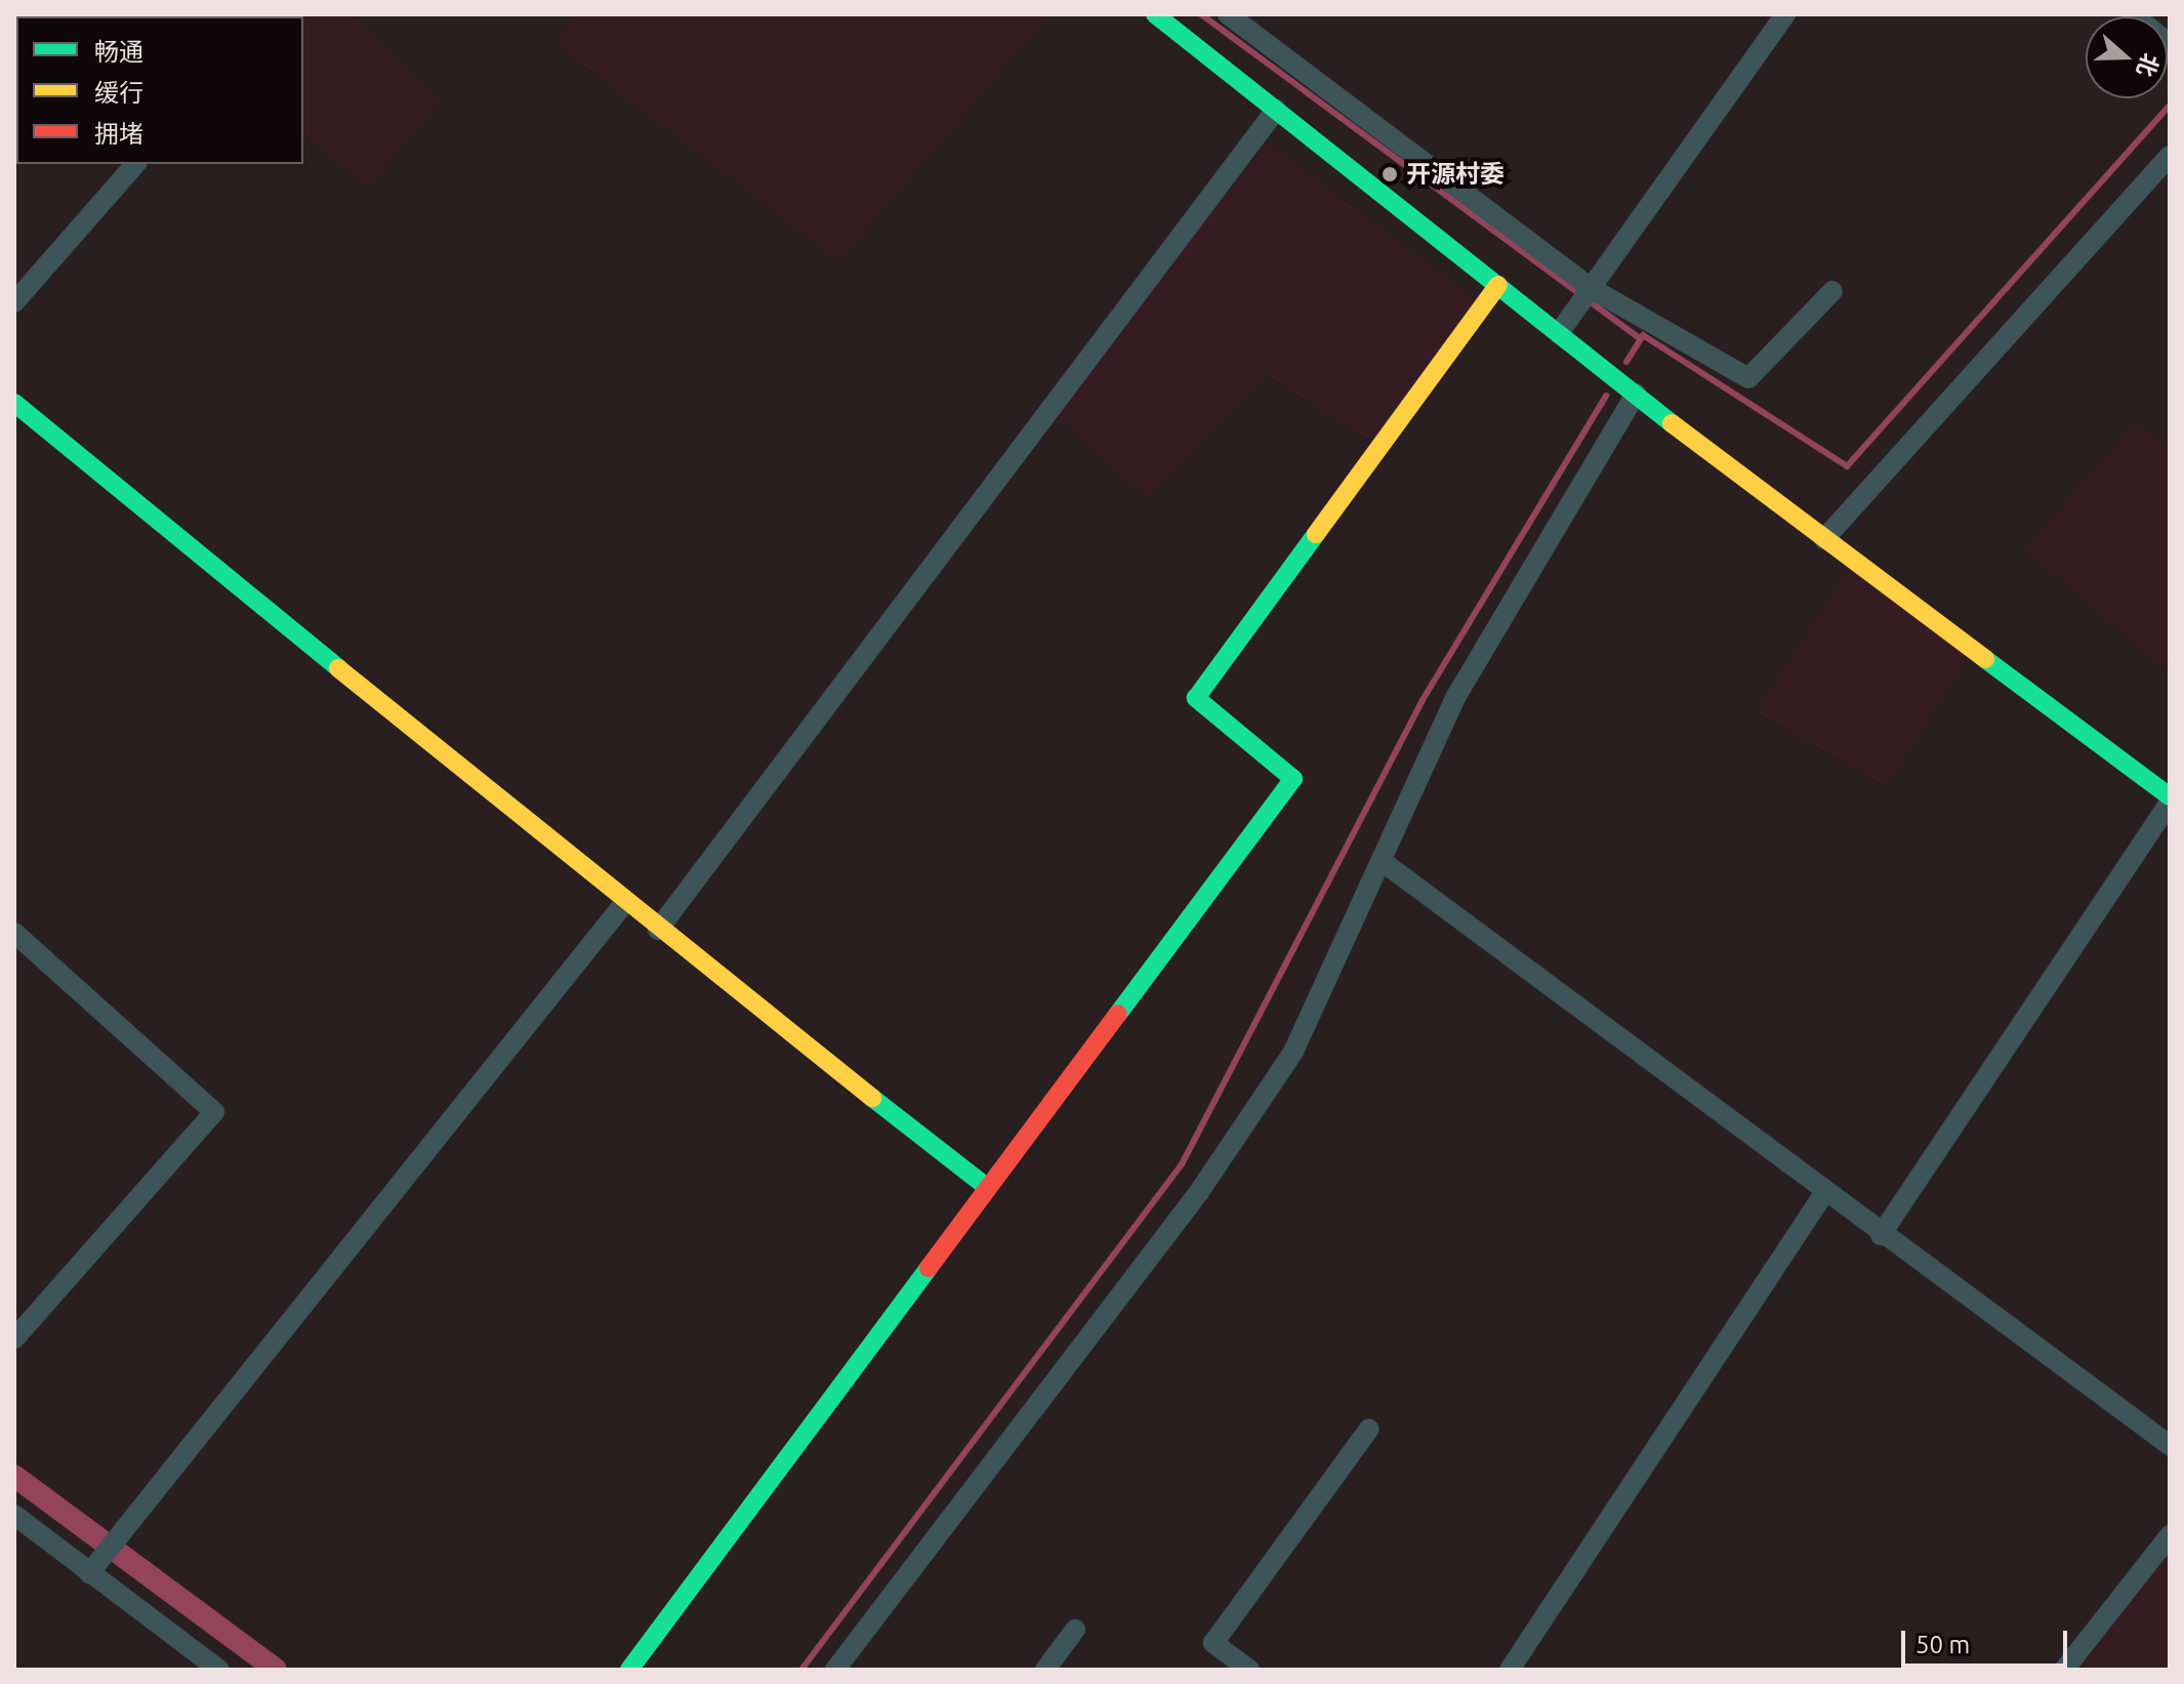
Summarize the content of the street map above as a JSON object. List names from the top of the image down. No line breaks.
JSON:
{"places":["开源村委"],"legend":["畅通","缓行","拥堵"],"scale_bar":"50 m","north":"right"}
